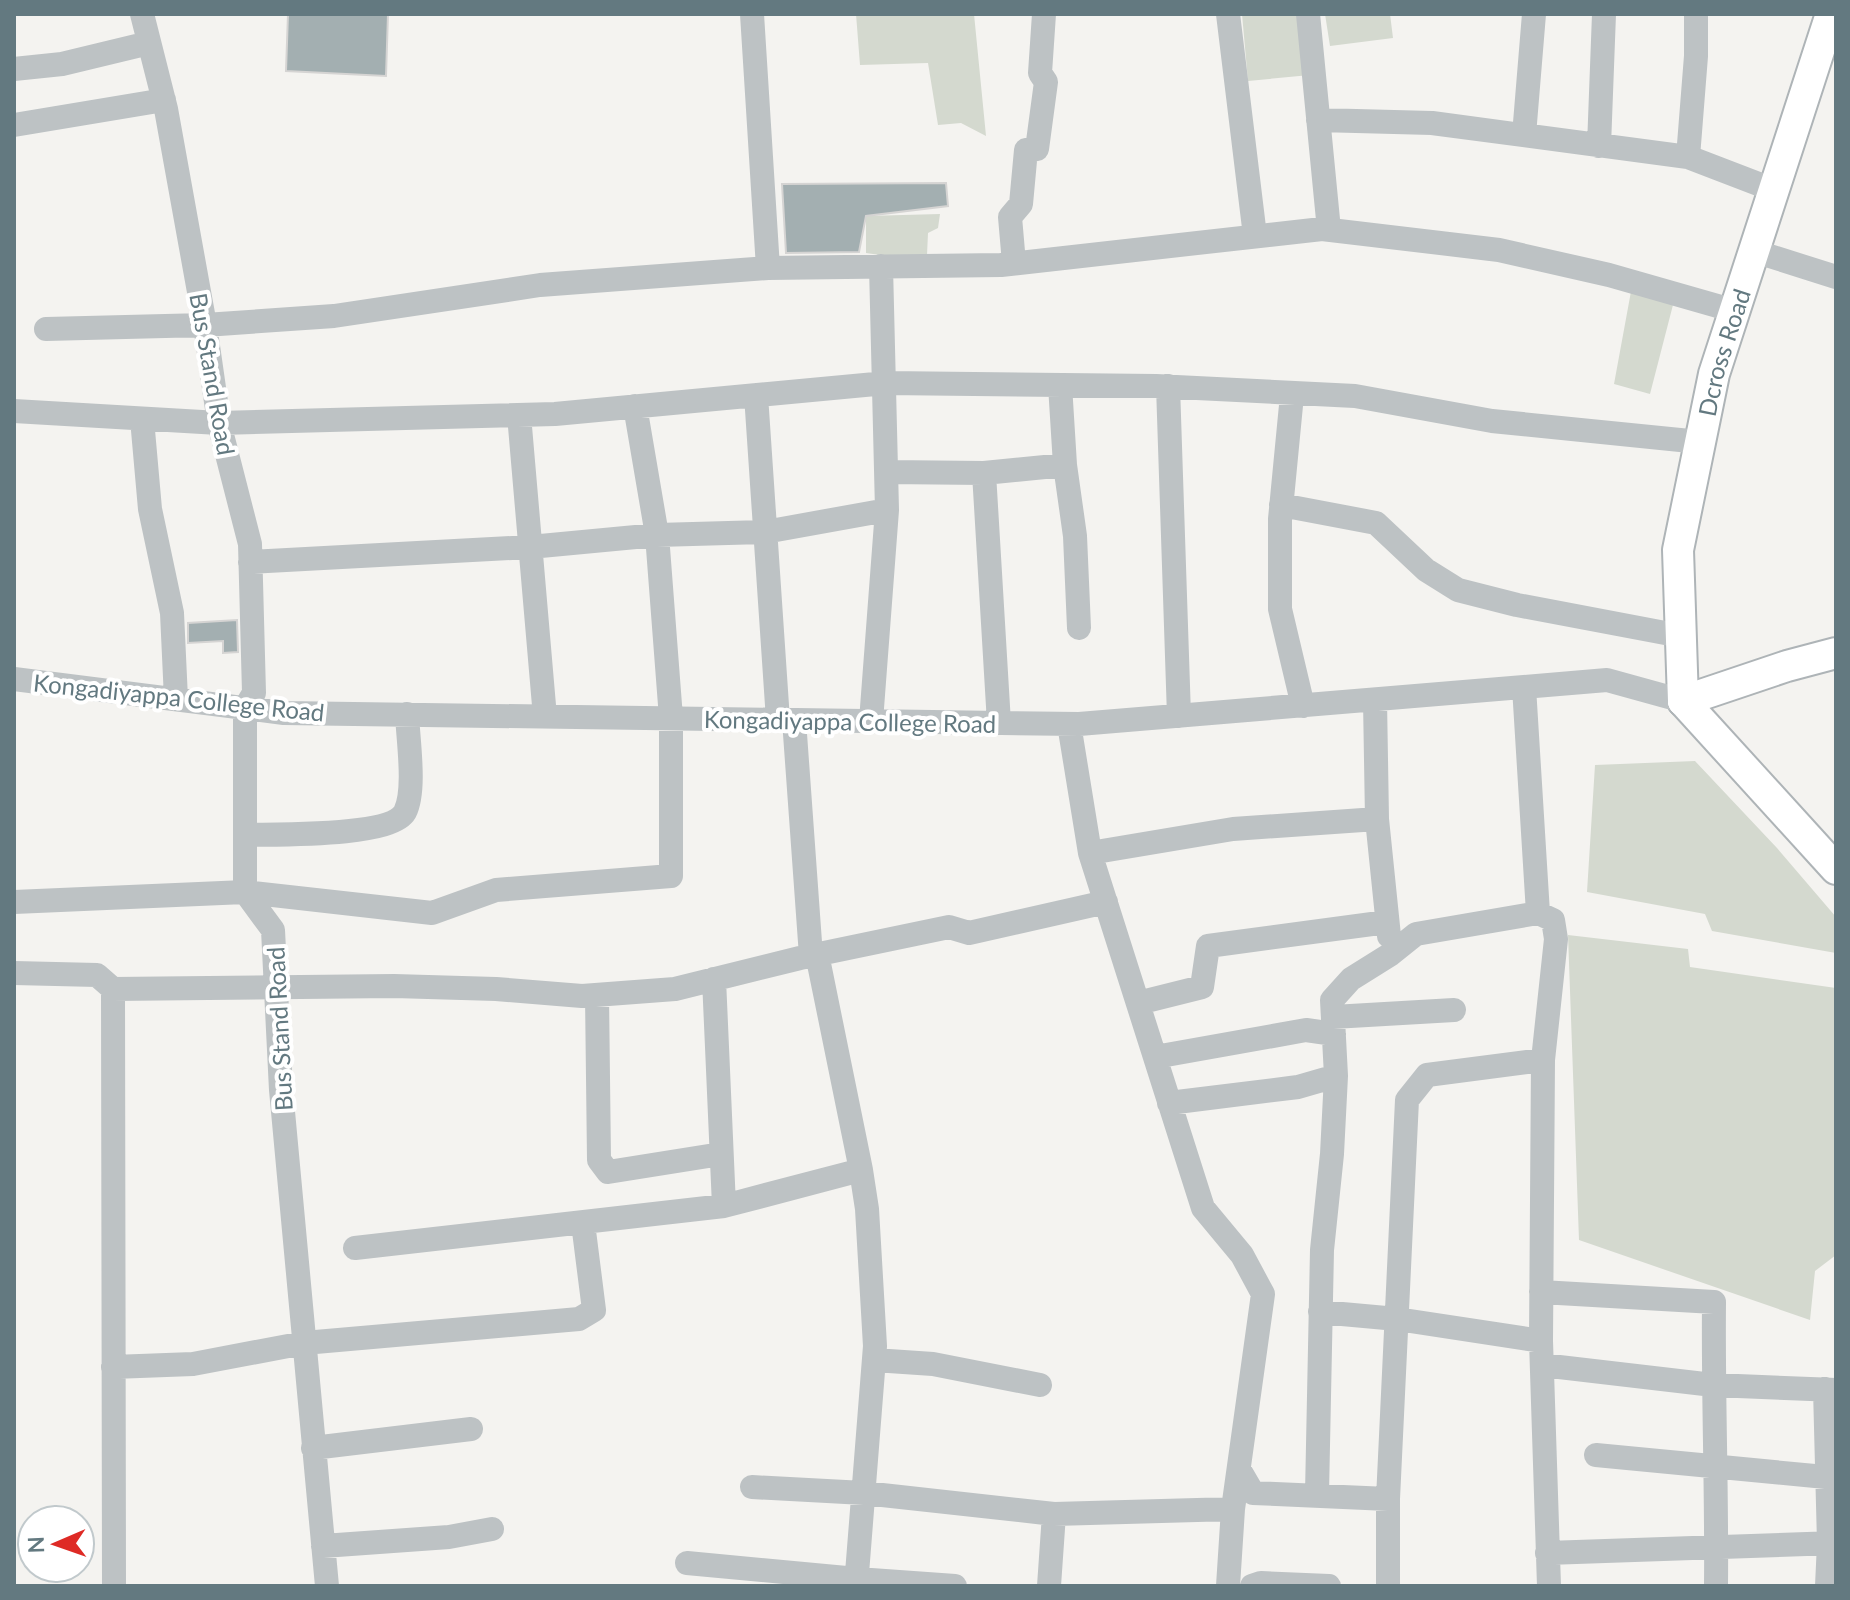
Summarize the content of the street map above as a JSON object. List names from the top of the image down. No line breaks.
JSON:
{"streets":{"main road":["Dcross Road"],"street":["Bus Stand Road","Kongadiyappa College Road"]},"crossings":[["Dcross Road","Kongadiyappa College Road"],["Bus Stand Road","Kongadiyappa College Road"]],"north":"left"}
